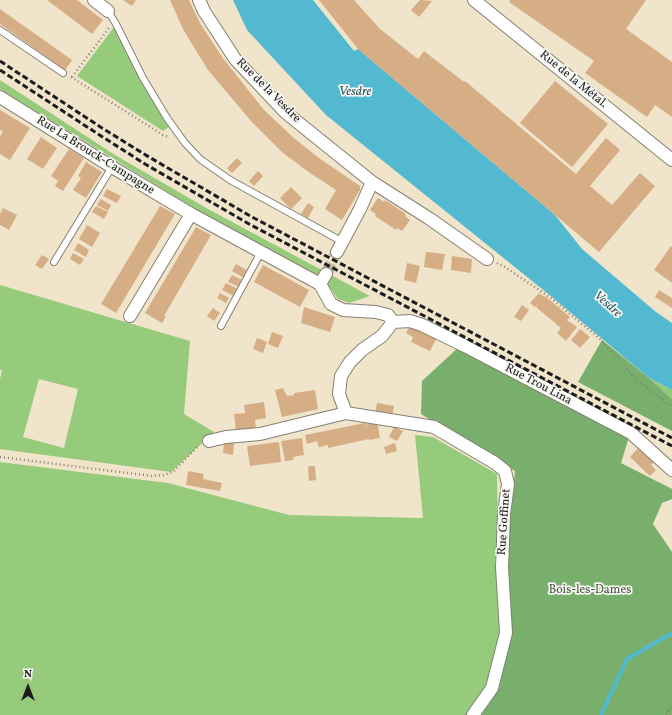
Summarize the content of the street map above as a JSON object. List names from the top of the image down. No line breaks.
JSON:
{"streets":{"street":["Rue de la Métal.","Rue de la Vesdre","Rue La Brouck-Campagne","Rue Trou Lina","Rue Goffinet"]},"water":["Vesdre"],"parks":["Bois-les-Dames"],"north":"top"}
